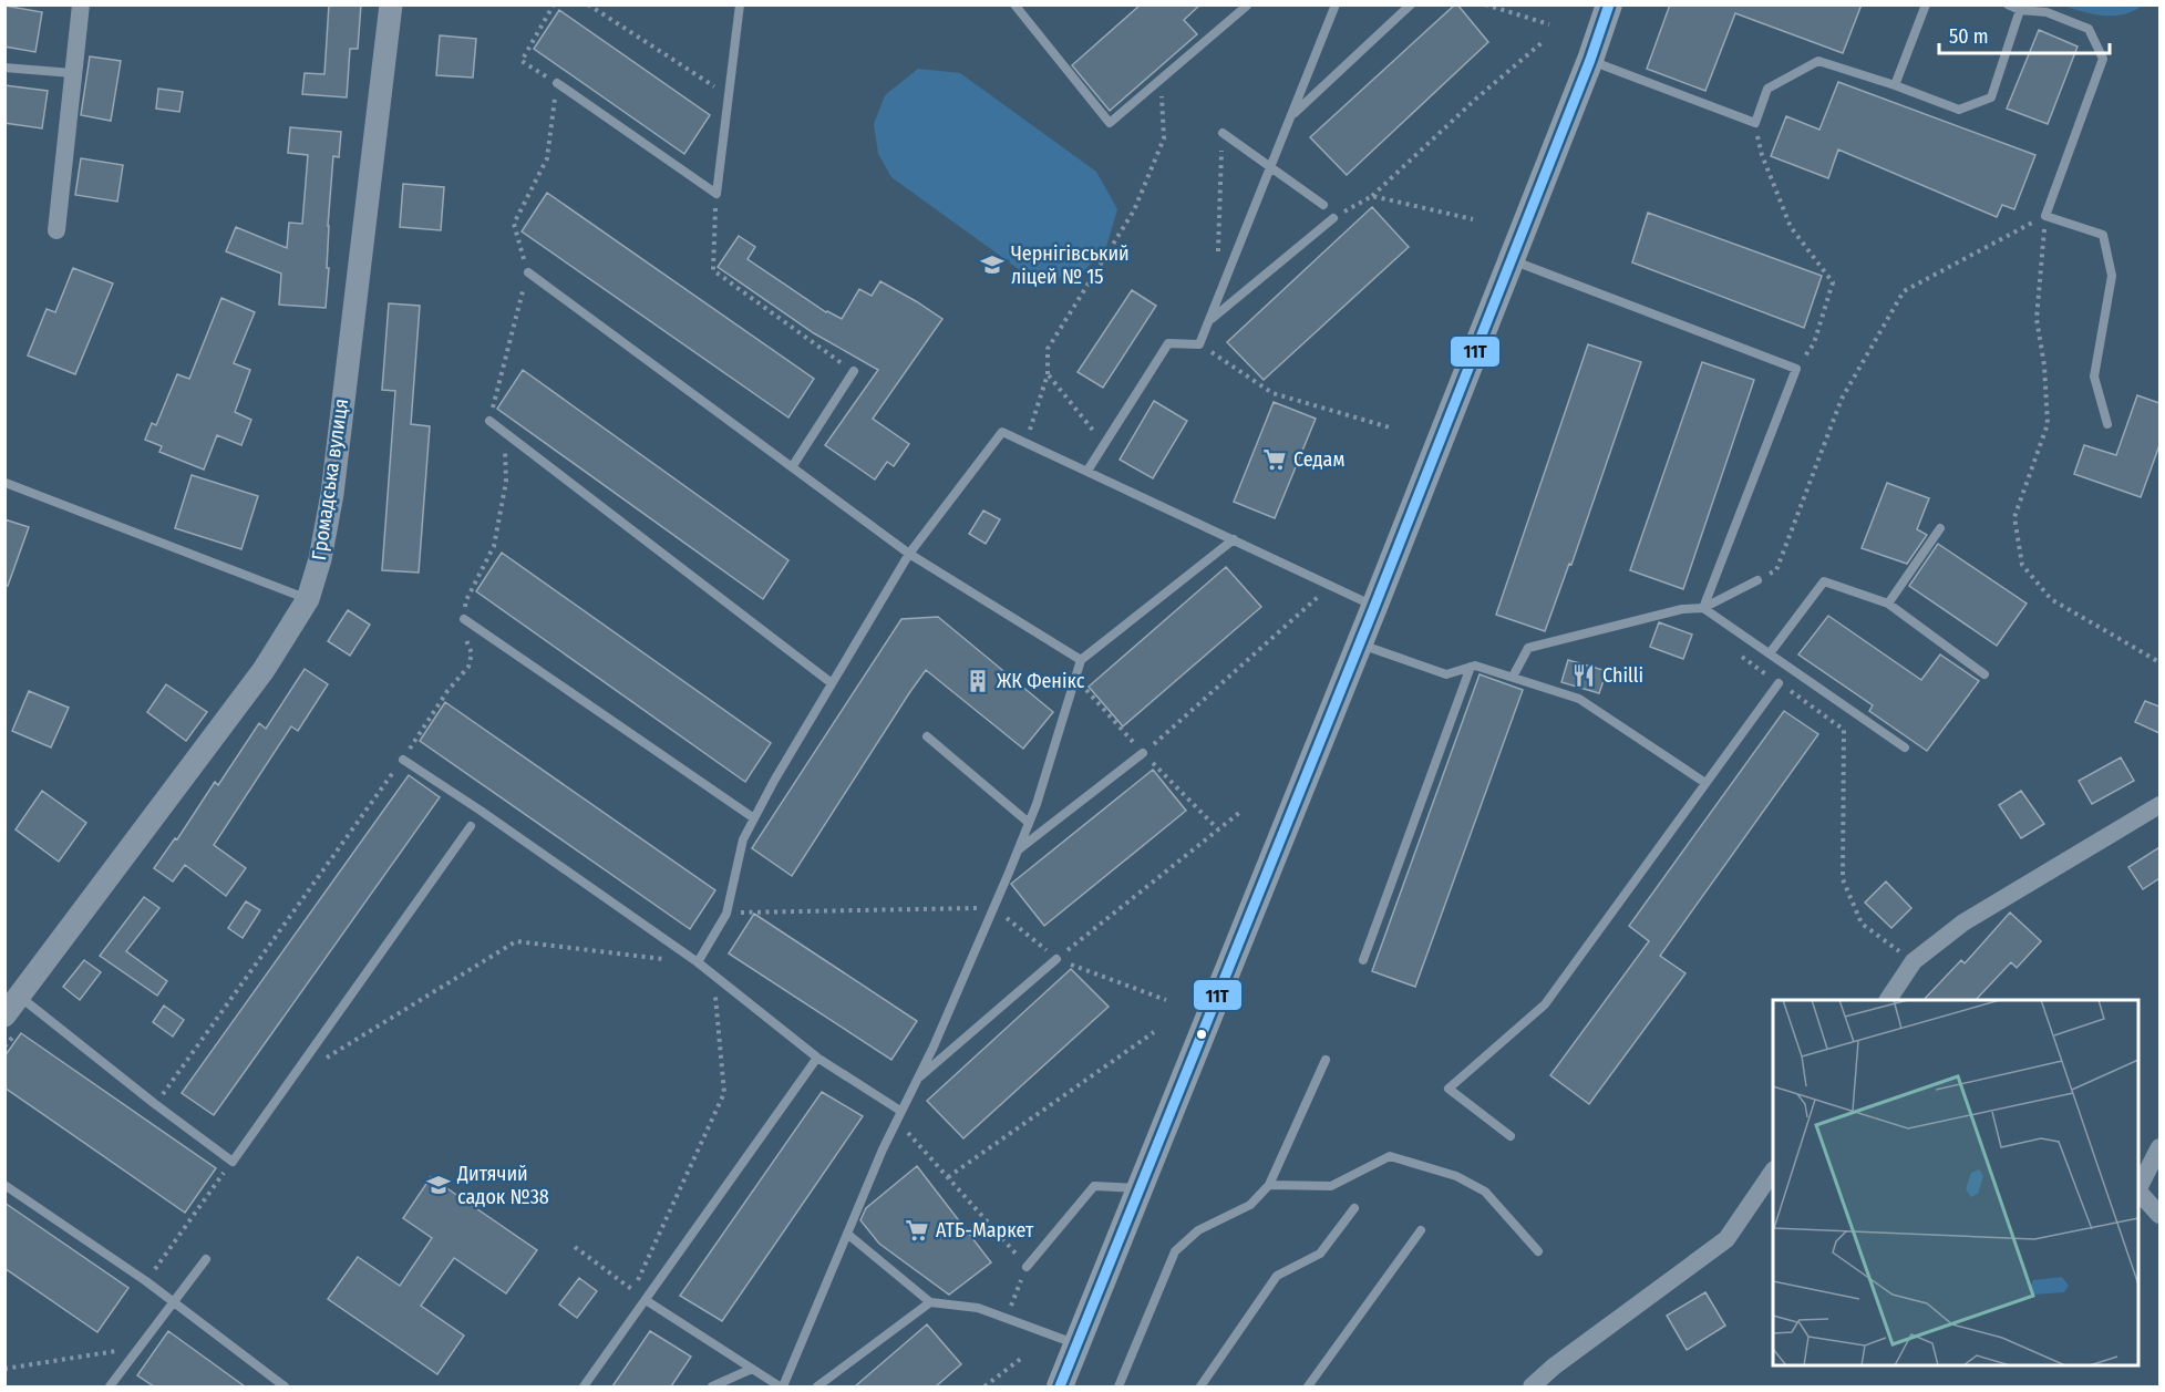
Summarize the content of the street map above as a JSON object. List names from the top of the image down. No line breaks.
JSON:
{"streets":{"street":["Громадська вулиця"]},"places":{"school or university":["Чернігівський ліцей № 15","Дитячий садок №38"],"supermarket":["Седам","АТБ-Маркет"],"restaurant":["Chilli"],"building":["ЖК Фенікс"]},"lines":["transit line 11Т"],"scale_bar":"50 m"}
